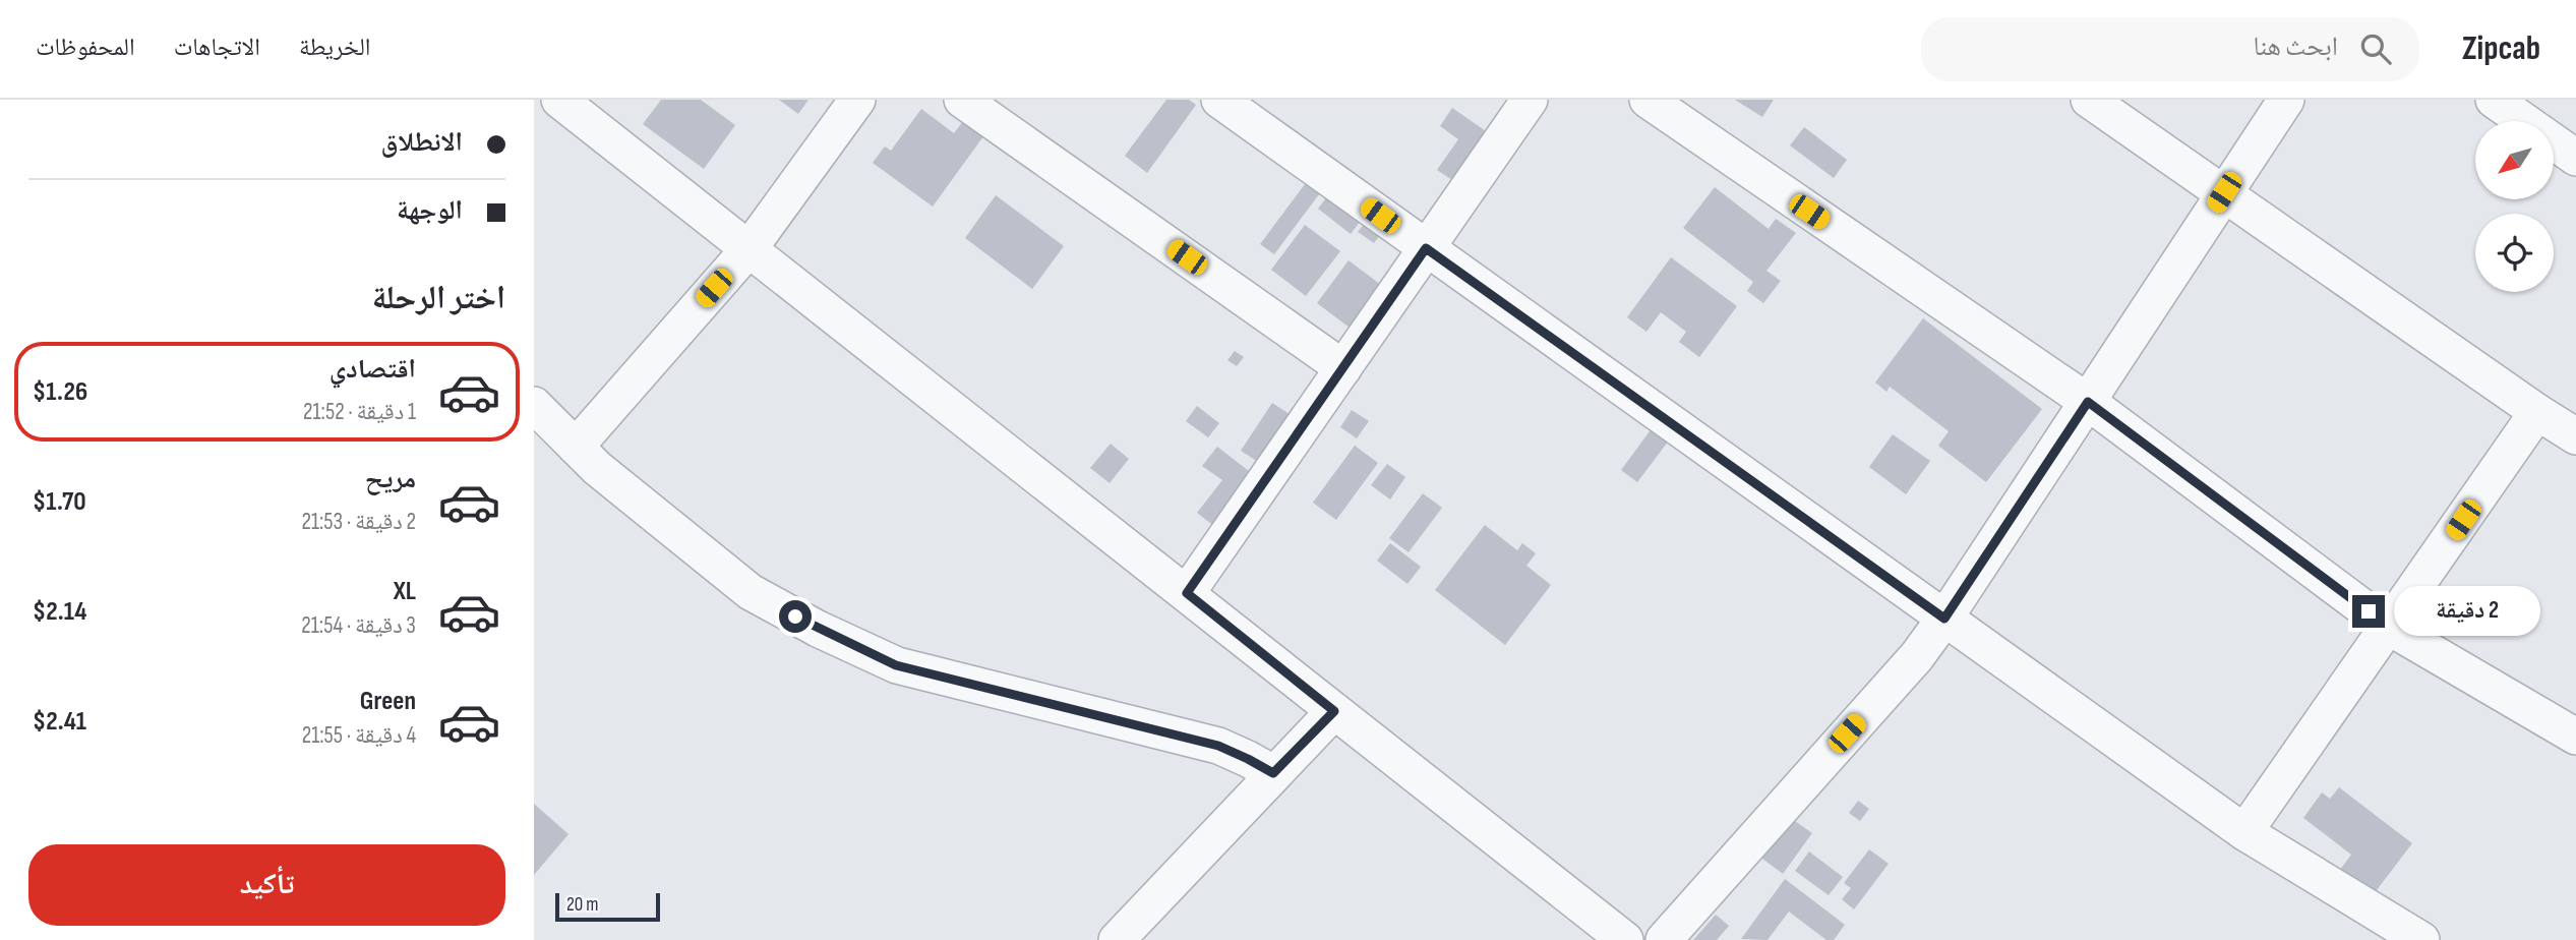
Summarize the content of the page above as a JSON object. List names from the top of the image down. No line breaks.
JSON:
{"scale_bar":"20 m","north":"bottom left","page":{"header":"Zipcab","search":"ابحث هنا","nav":["الخريطة","الاتجاهات","المحفوظات"],"banner":["الانطلاق","الوجهة"],"heading":"اختر الرحلة","list":[{"name":"اقتصادي","note":"1 دقيقة · 21:52","value":"$1.26"},{"name":"مريح","note":"2 دقيقة · 21:53","value":"$1.70"},{"name":"XL","note":"3 دقيقة · 21:54","value":"$2.14"},{"name":"Green","note":"4 دقيقة · 21:55","value":"$2.41"}],"bubble":"2 دقيقة","buttons":"تأكيد","scale":"20 m"}}
